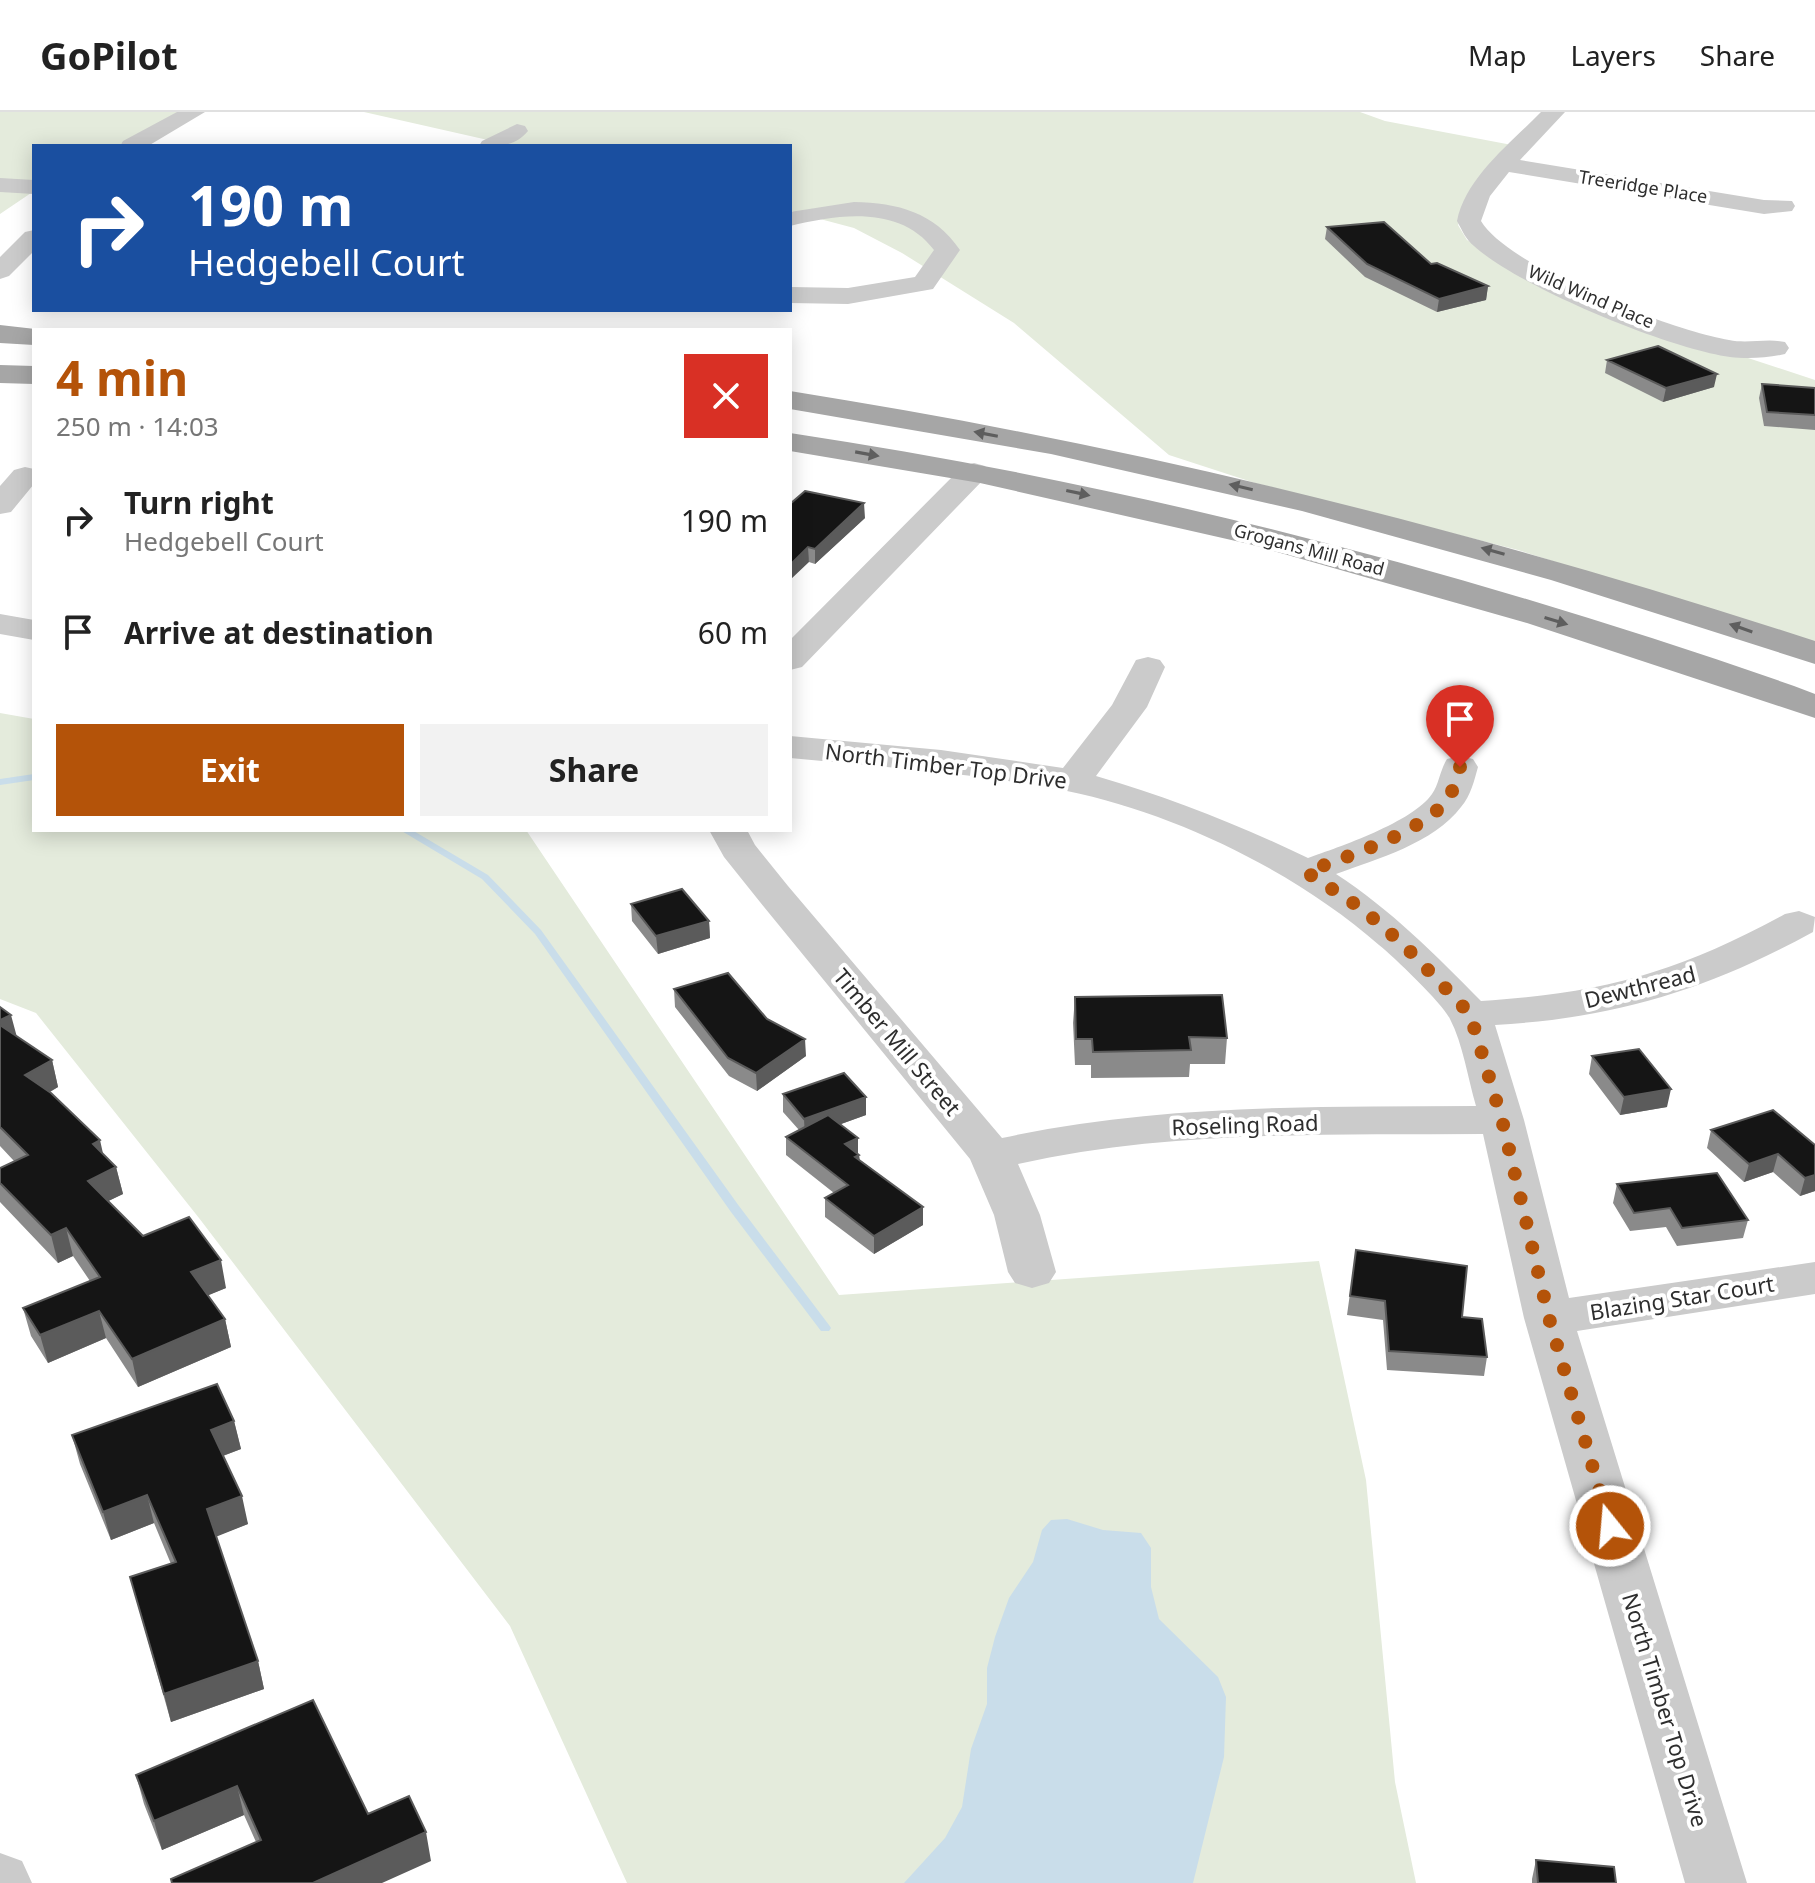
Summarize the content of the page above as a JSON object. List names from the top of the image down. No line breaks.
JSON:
{"streets":{"main road":["Grogans Mill Road"],"street":["Treeridge Place","Wild Wind Place","North Timber Top Drive","Dewthread","Timber Mill Street","Roseling Road","Blazing Star Court"]},"crossings":[["Treeridge Place","Wild Wind Place"],["North Timber Top Drive","Dewthread"],["North Timber Top Drive","Roseling Road"],["North Timber Top Drive","Blazing Star Court"],["Timber Mill Street","Roseling Road"]],"page":{"header":"GoPilot","nav":["Map","Layers","Share"],"turn":["190 m","Hedgebell Court"],"heading":["4 min","250 m · 14:03"],"list":[{"name":"Turn right","note":"Hedgebell Court","value":"190 m"},{"name":"Arrive at destination","value":"60 m"}],"buttons":["Exit","Share"]}}
